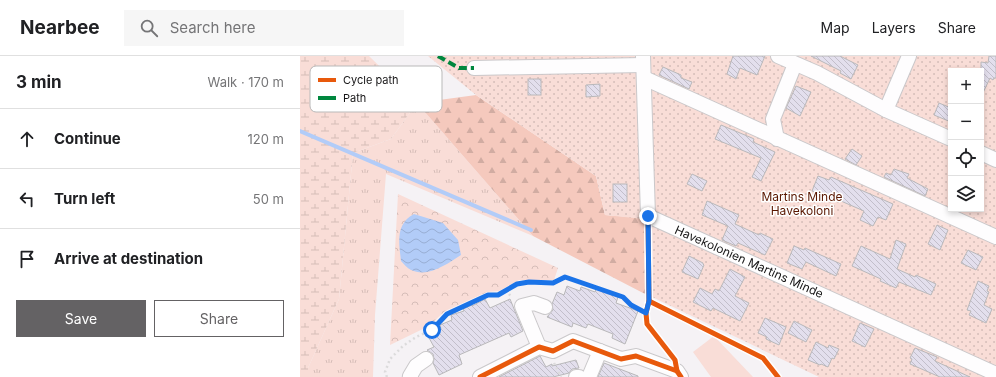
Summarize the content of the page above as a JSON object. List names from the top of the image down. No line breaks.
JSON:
{"streets":{"street":["Havekolonien Martins Minde"]},"parks":["Martins Minde Havekoloni"],"legend":["Cycle path","Path"],"page":{"header":"Nearbee","search":"Search here","nav":["Map","Layers","Share"],"heading":["3 min","Walk · 170 m"],"map_buttons":["+","−"],"list":[["Continue","120 m"],["Turn left","50 m"],"Arrive at destination"],"buttons":["Save","Share"]}}
